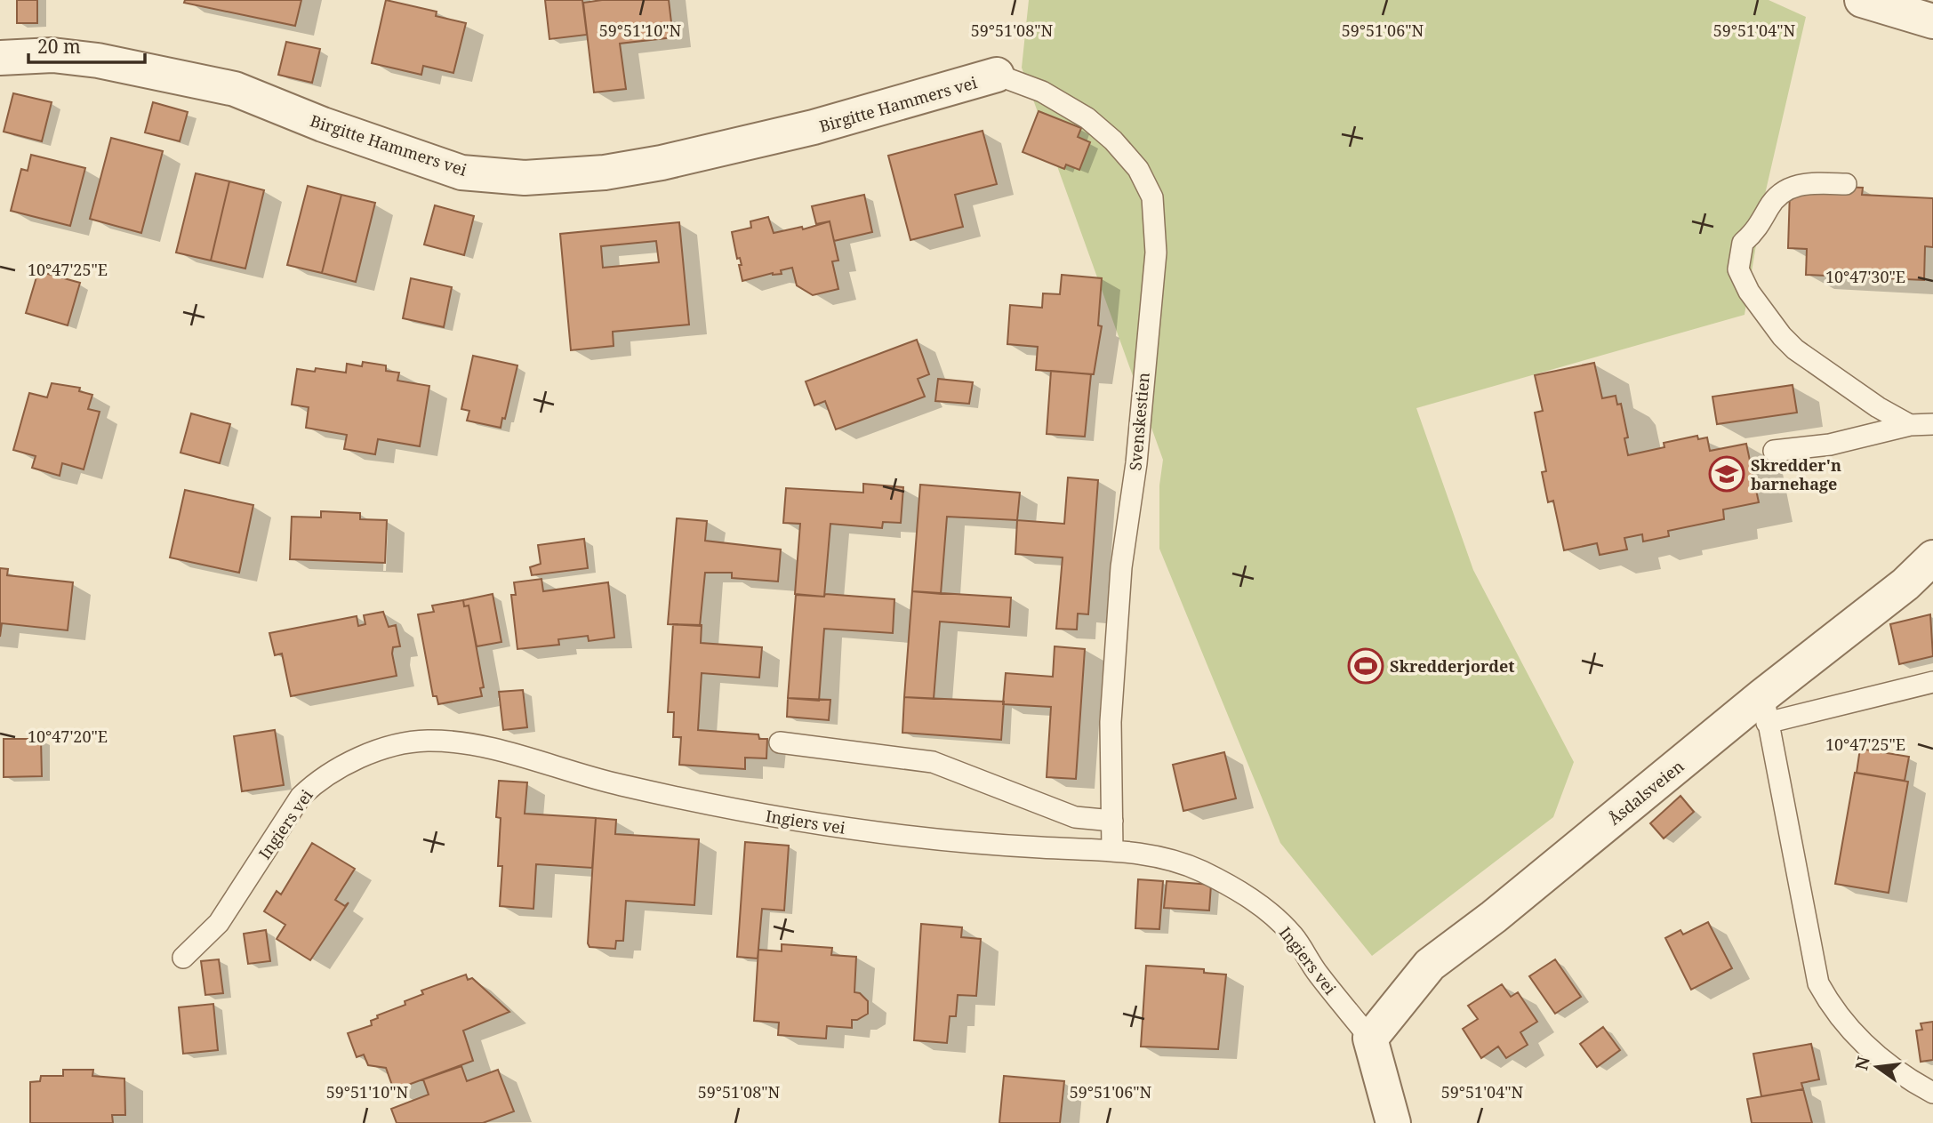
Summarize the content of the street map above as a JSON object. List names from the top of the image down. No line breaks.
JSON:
{"streets":{"street":["Birgitte Hammers vei","Åsdalsveien","Ingiers vei"],"lane":["Svenskestien"]},"crossings":[["Birgitte Hammers vei","Svenskestien"],["Svenskestien","Ingiers vei"],["Åsdalsveien","Ingiers vei"]],"places":{"school or university":["Skredder'n barnehage"],"sports":["Skredderjordet"]},"scale_bar":"20 m","north":"left","coordinates":["59°51'10\"N","59°51'08\"N","59°51'06\"N","59°51'04\"N","10°47'25\"E","10°47'30\"E","10°47'20\"E"]}
